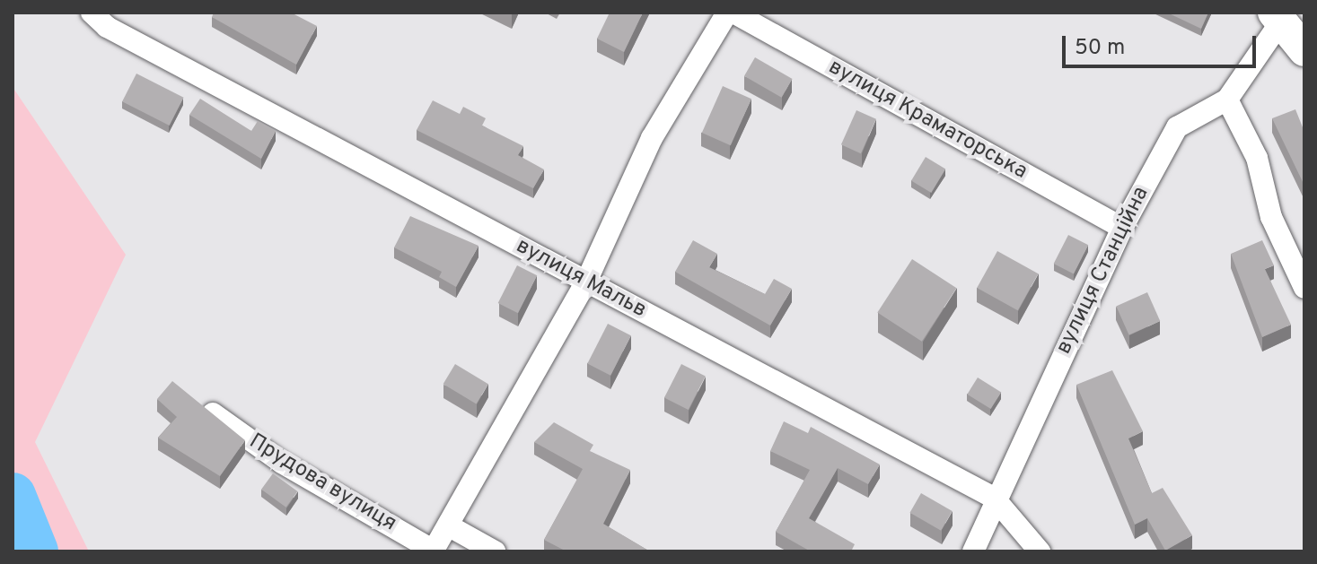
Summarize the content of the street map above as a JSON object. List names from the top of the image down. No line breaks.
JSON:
{"streets":{"street":["вулиця Краматорська","вулиця Станційна","вулиця Мальв","Прудова вулиця"]},"crossings":[["вулиця Краматорська","вулиця Станційна"],["вулиця Станційна","вулиця Мальв"]],"scale_bar":"50 m"}
